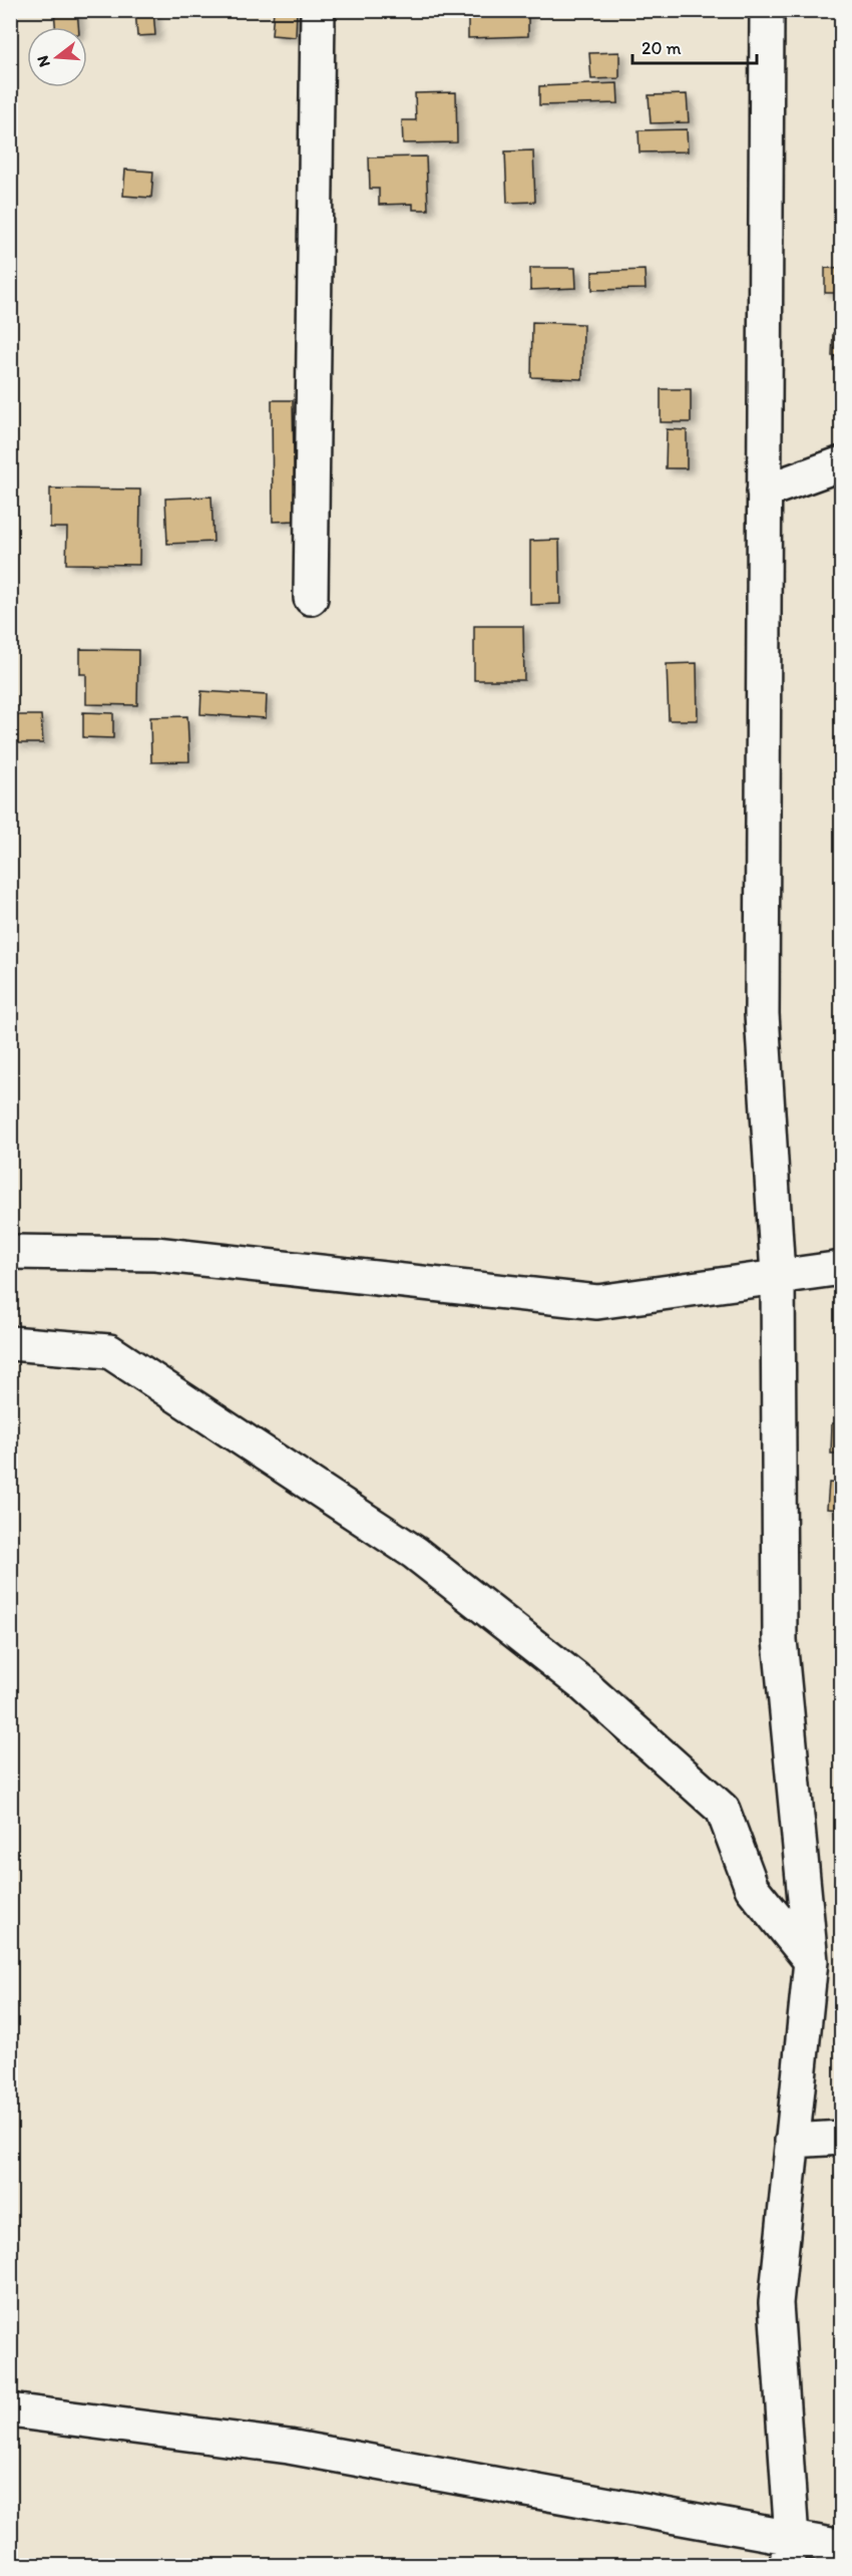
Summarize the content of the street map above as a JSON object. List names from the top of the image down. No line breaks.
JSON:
{"scale_bar":"20 m","north":"left"}
